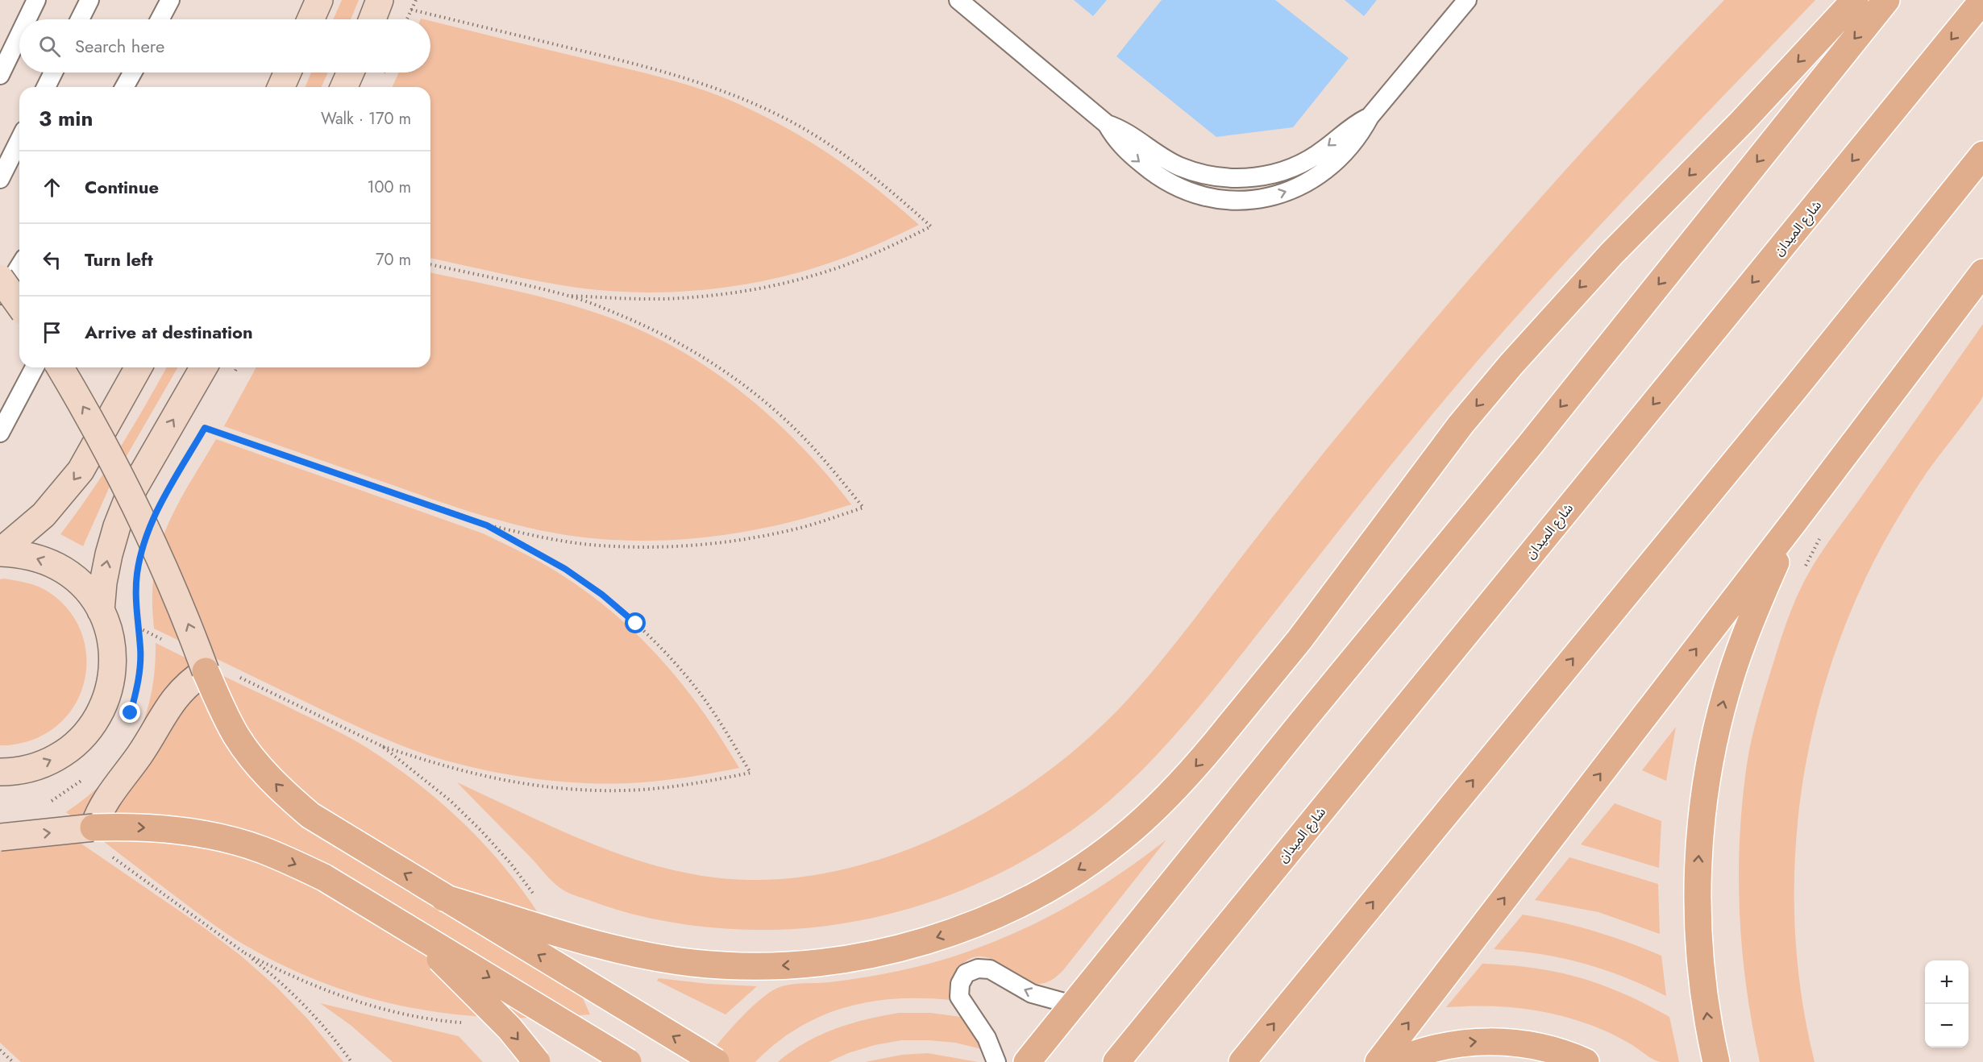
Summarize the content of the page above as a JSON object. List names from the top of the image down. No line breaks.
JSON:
{"streets":{"main road":["شارع الميدان"]},"page":{"search":"Search here","heading":["3 min","Walk · 170 m"],"list":[["Continue","100 m"],["Turn left","70 m"],"Arrive at destination"],"map_buttons":["+","−"]}}
